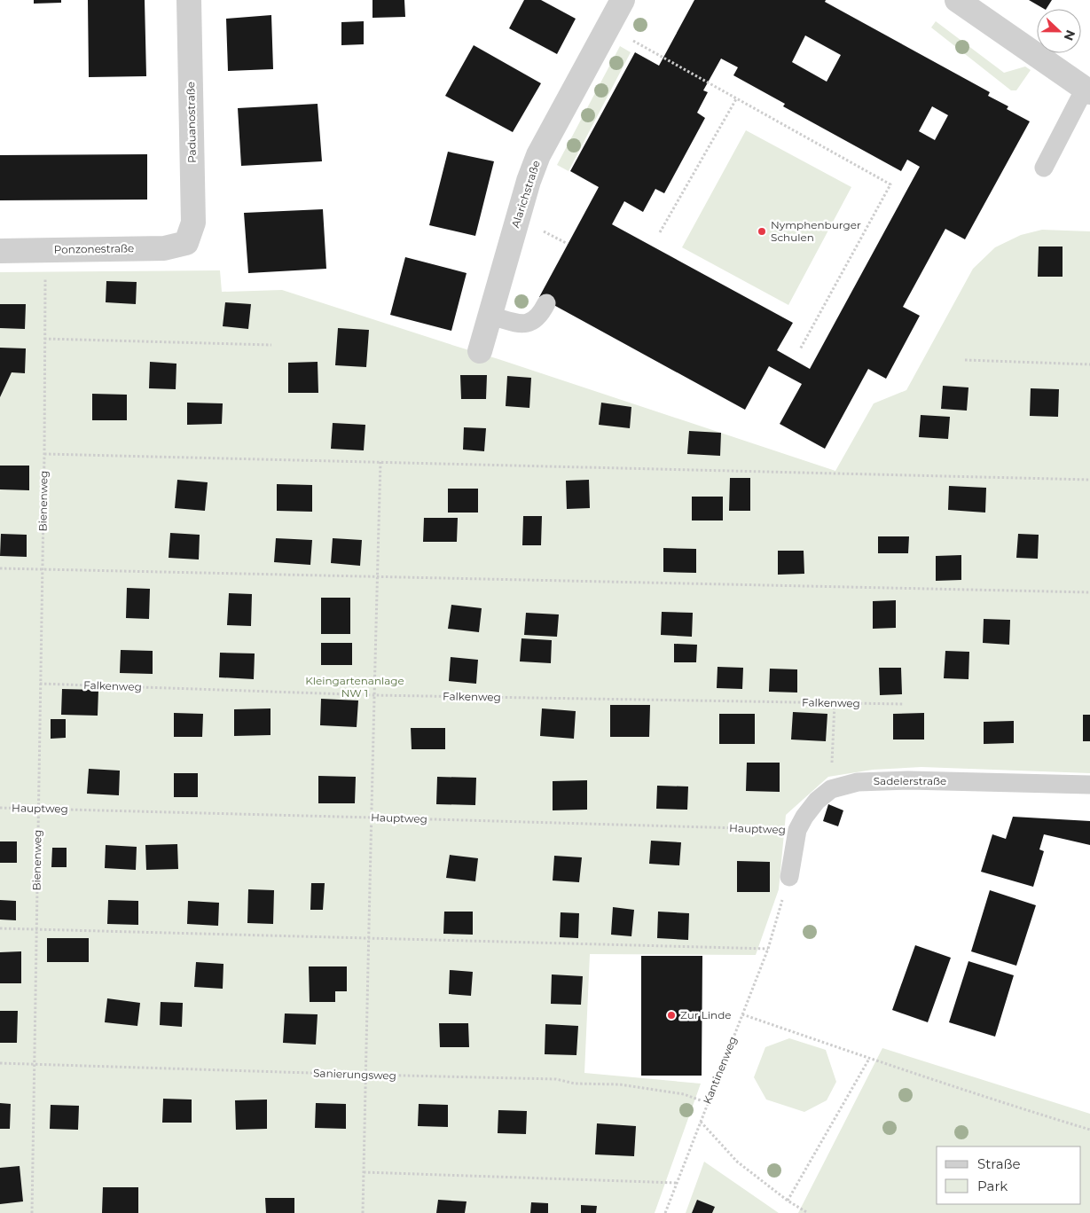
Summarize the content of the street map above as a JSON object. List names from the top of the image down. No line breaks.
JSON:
{"streets":{"street":["Paduanostraße","Alarichstraße","Ponzonestraße"],"lane":["Sadelerstraße"],"path":["Bienenweg","Falkenweg","Hauptweg","Kantinenweg","Sanierungsweg"]},"crossings":[["Paduanostraße","Ponzonestraße"],["Ponzonestraße","Bienenweg"],["Bienenweg","Falkenweg"],["Bienenweg","Hauptweg"],["Bienenweg","Sanierungsweg"],["Sadelerstraße","Hauptweg"],["Sadelerstraße","Kantinenweg"],["Kantinenweg","Sanierungsweg"]],"parks":["Kleingartenanlage NW 1"],"places":["Nymphenburger Schulen","Zur Linde"],"legend":["Straße","Park"],"north":"right"}
